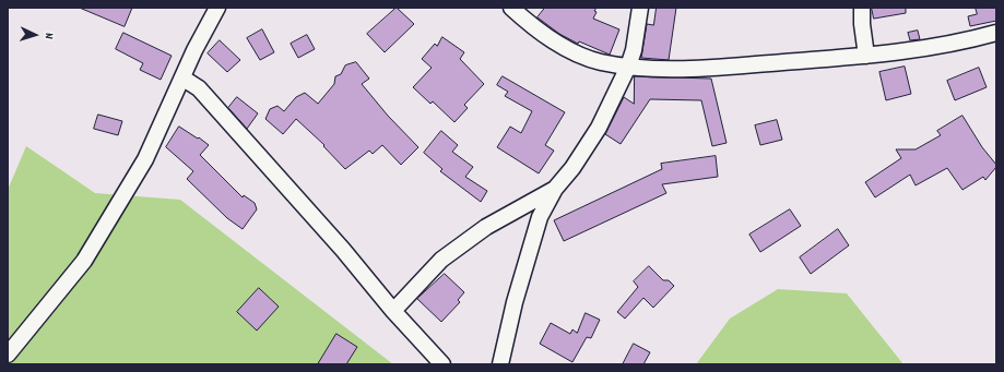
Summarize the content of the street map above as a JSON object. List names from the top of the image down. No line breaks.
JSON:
{"north":"right"}
